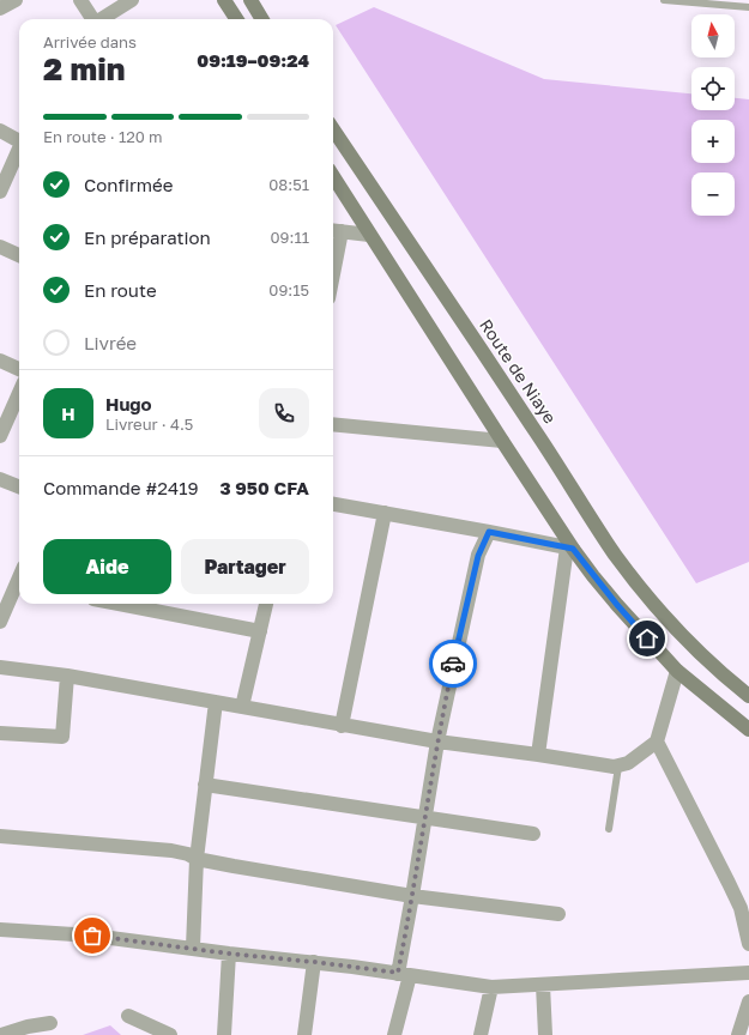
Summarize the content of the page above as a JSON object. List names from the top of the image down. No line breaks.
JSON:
{"streets":{"main road":["Route de Niaye"]},"north":"top","page":{"map_buttons":["+","−"],"heading":["2 min","Arrivée dans","09:19–09:24"],"panel":["Hugo","Livreur · 4.5","Commande #2419","3 950 CFA"],"bar":"En route · 120 m","list":[["Confirmée","08:51"],["En préparation","09:11"],["En route","09:15"],"Livrée"],"round":"H","buttons":["Aide","Partager"]}}
